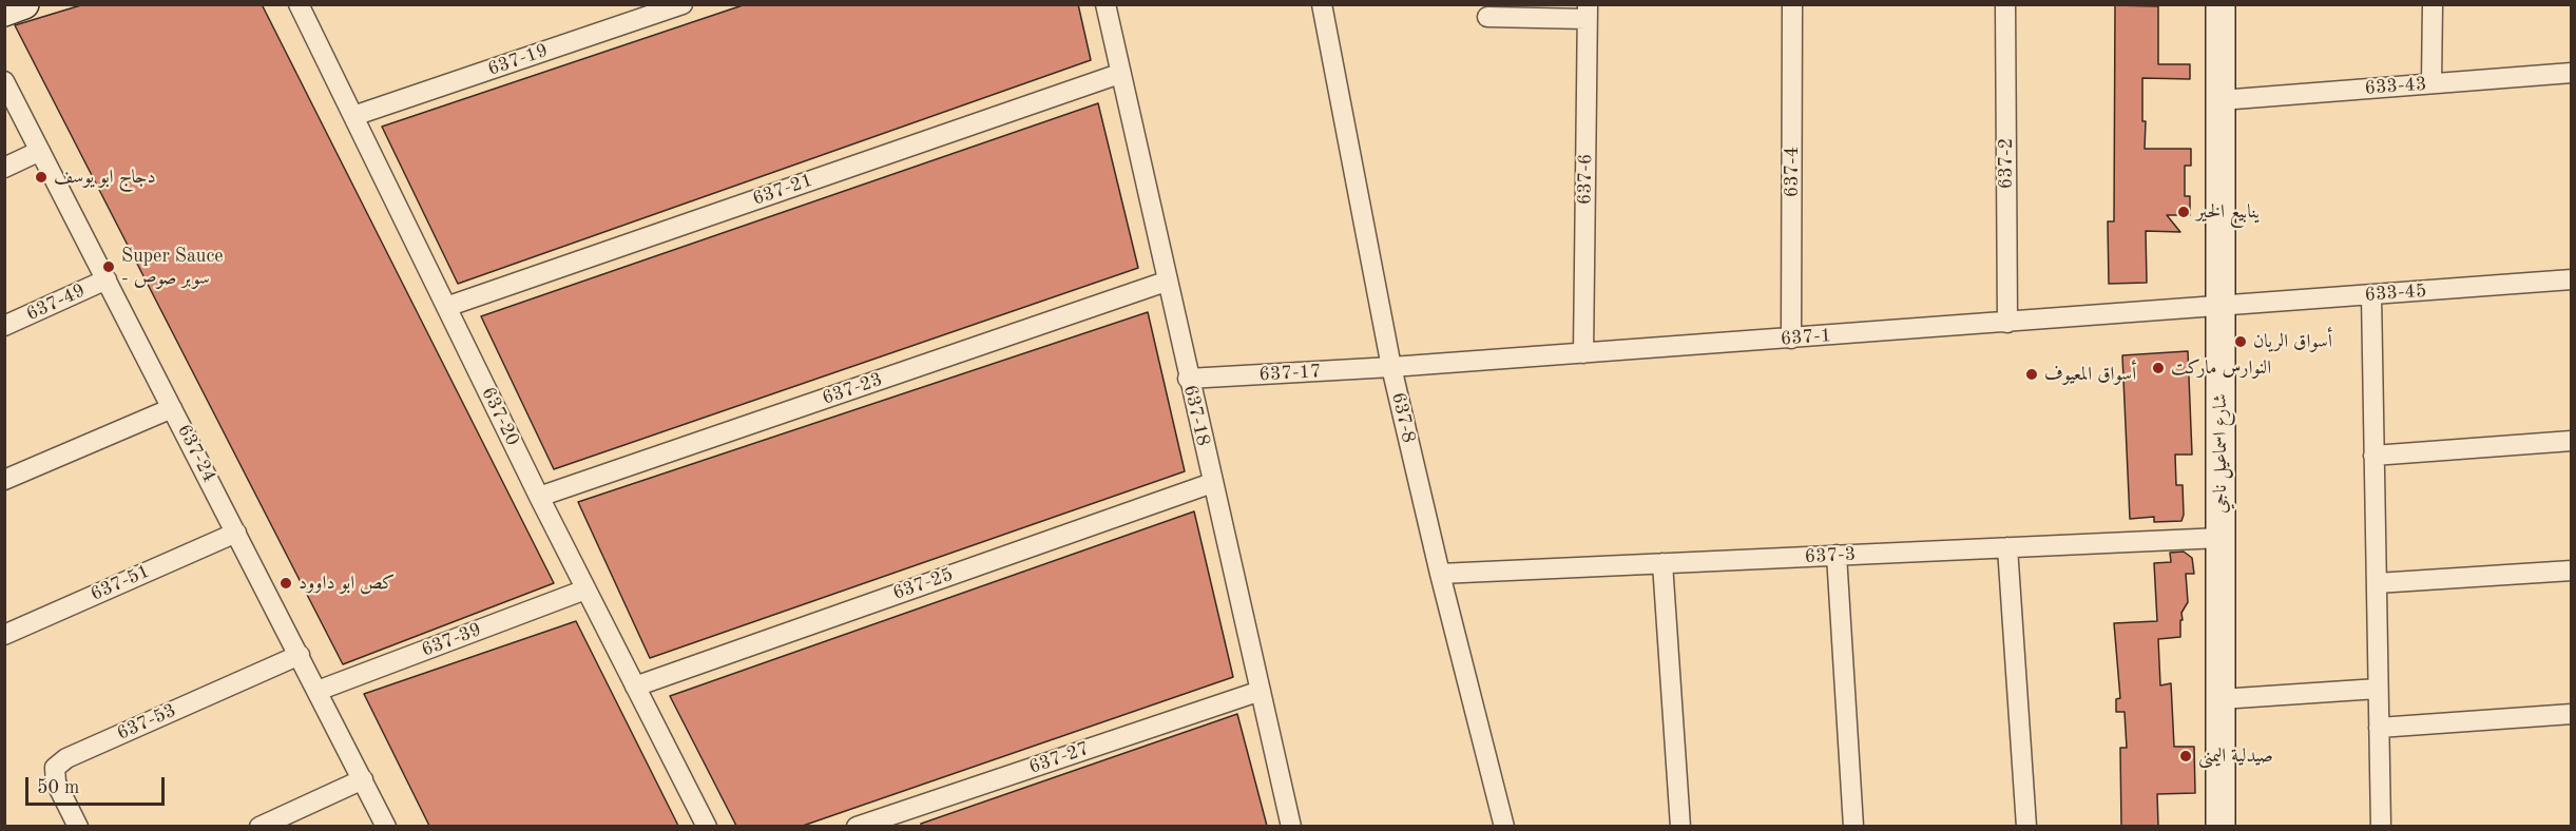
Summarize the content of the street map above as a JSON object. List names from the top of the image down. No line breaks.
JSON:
{"streets":{"street":["637-19","633-43","637-2","637-4","637-6","637-21","633-45","637-49","637-1","637-17","637-23","637-18","637-20","637-8","637-24","شارع اسماعيل ناجي","637-3","637-51","637-25","637-39","637-53","637-27"]},"crossings":[["637-19","637-20"],["633-43","شارع اسماعيل ناجي"],["637-2","637-1"],["637-4","637-1"],["637-6","637-1"],["637-21","637-18"],["637-21","637-20"],["633-45","637-1"],["633-45","شارع اسماعيل ناجي"],["637-49","637-24"],["637-1","637-17"],["637-1","637-8"],["637-1","شارع اسماعيل ناجي"],["637-17","637-18"],["637-17","637-8"],["637-23","637-18"],["637-23","637-20"],["637-18","637-25"],["637-18","637-27"],["637-20","637-25"],["637-20","637-39"],["637-8","637-3"],["637-24","637-51"],["637-24","637-39"],["637-24","637-53"],["شارع اسماعيل ناجي","637-3"]],"places":["دجاج ابو يوسف","ينابيع الخير","Super Sauce - سوبر صوص","أسواق الريان","النوارس ماركت","أسواق المعيوف","كص ابو داوود","صيدلية اليمنى"],"scale_bar":"50 m"}
